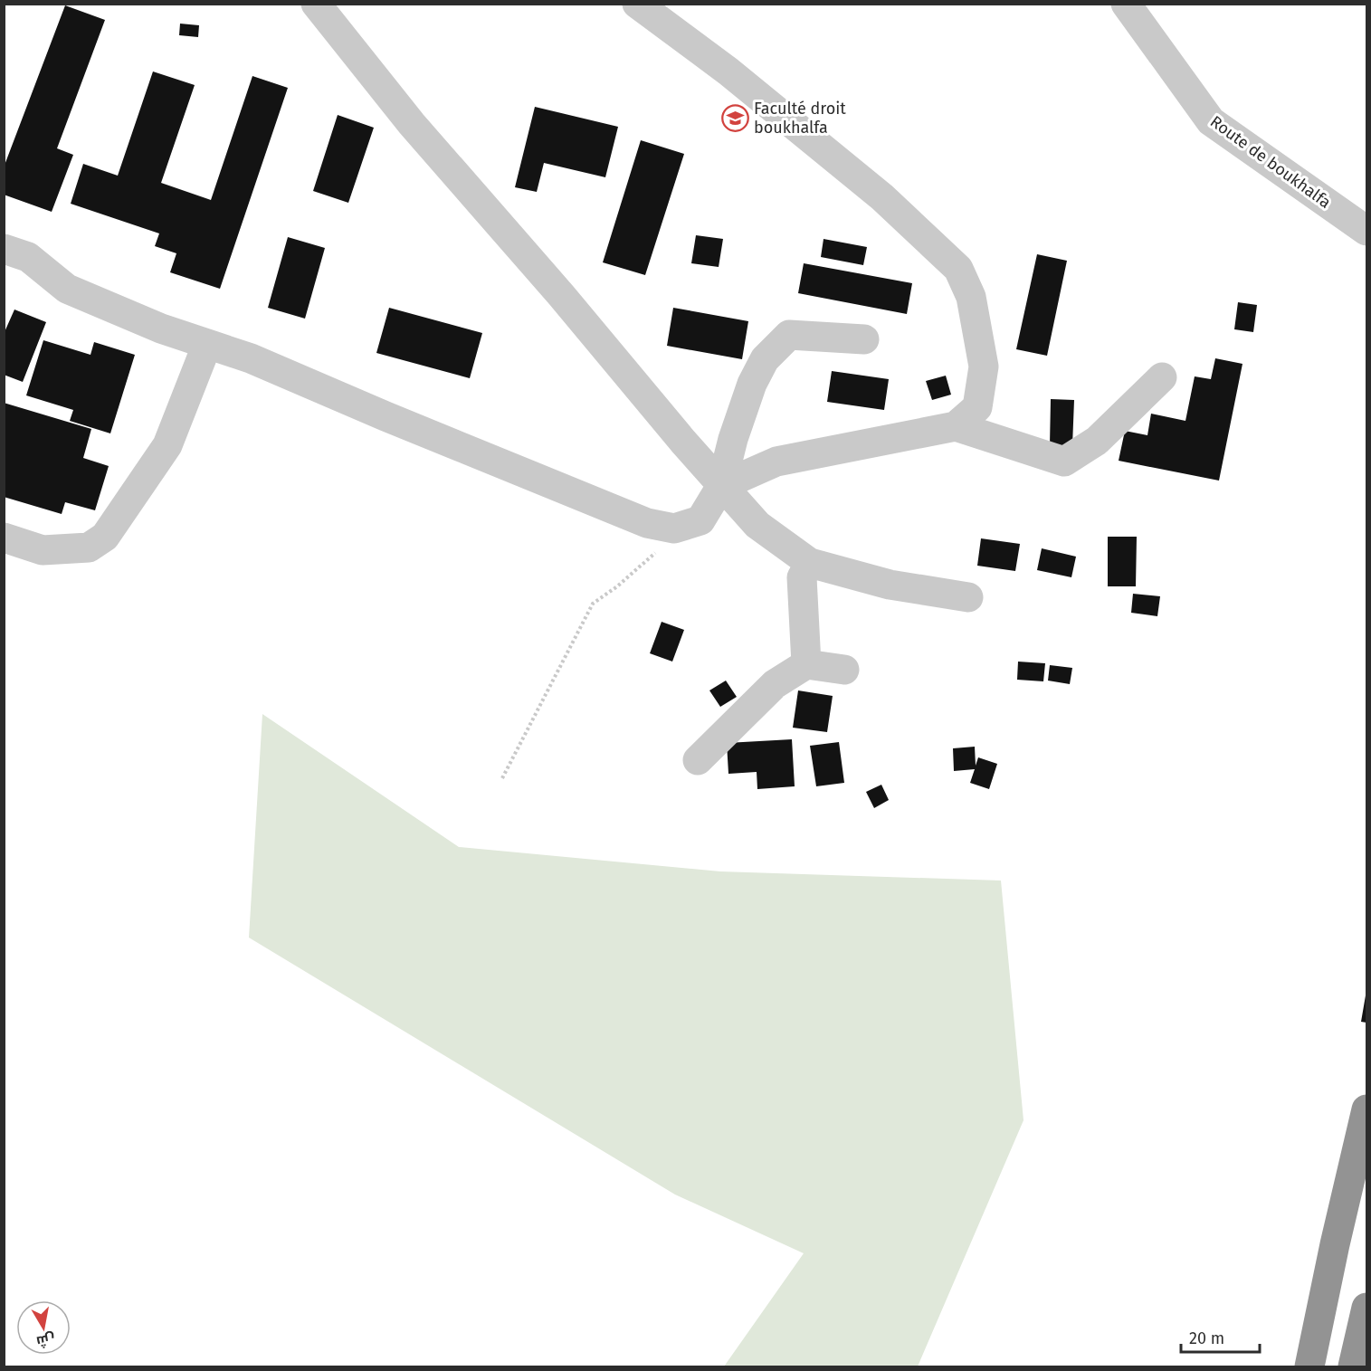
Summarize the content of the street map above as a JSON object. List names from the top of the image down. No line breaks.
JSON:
{"streets":{"street":["Route de boukhalfa"]},"places":{"school or university":["Faculté droit boukhalfa"]},"scale_bar":"20 m","north":"bottom"}
